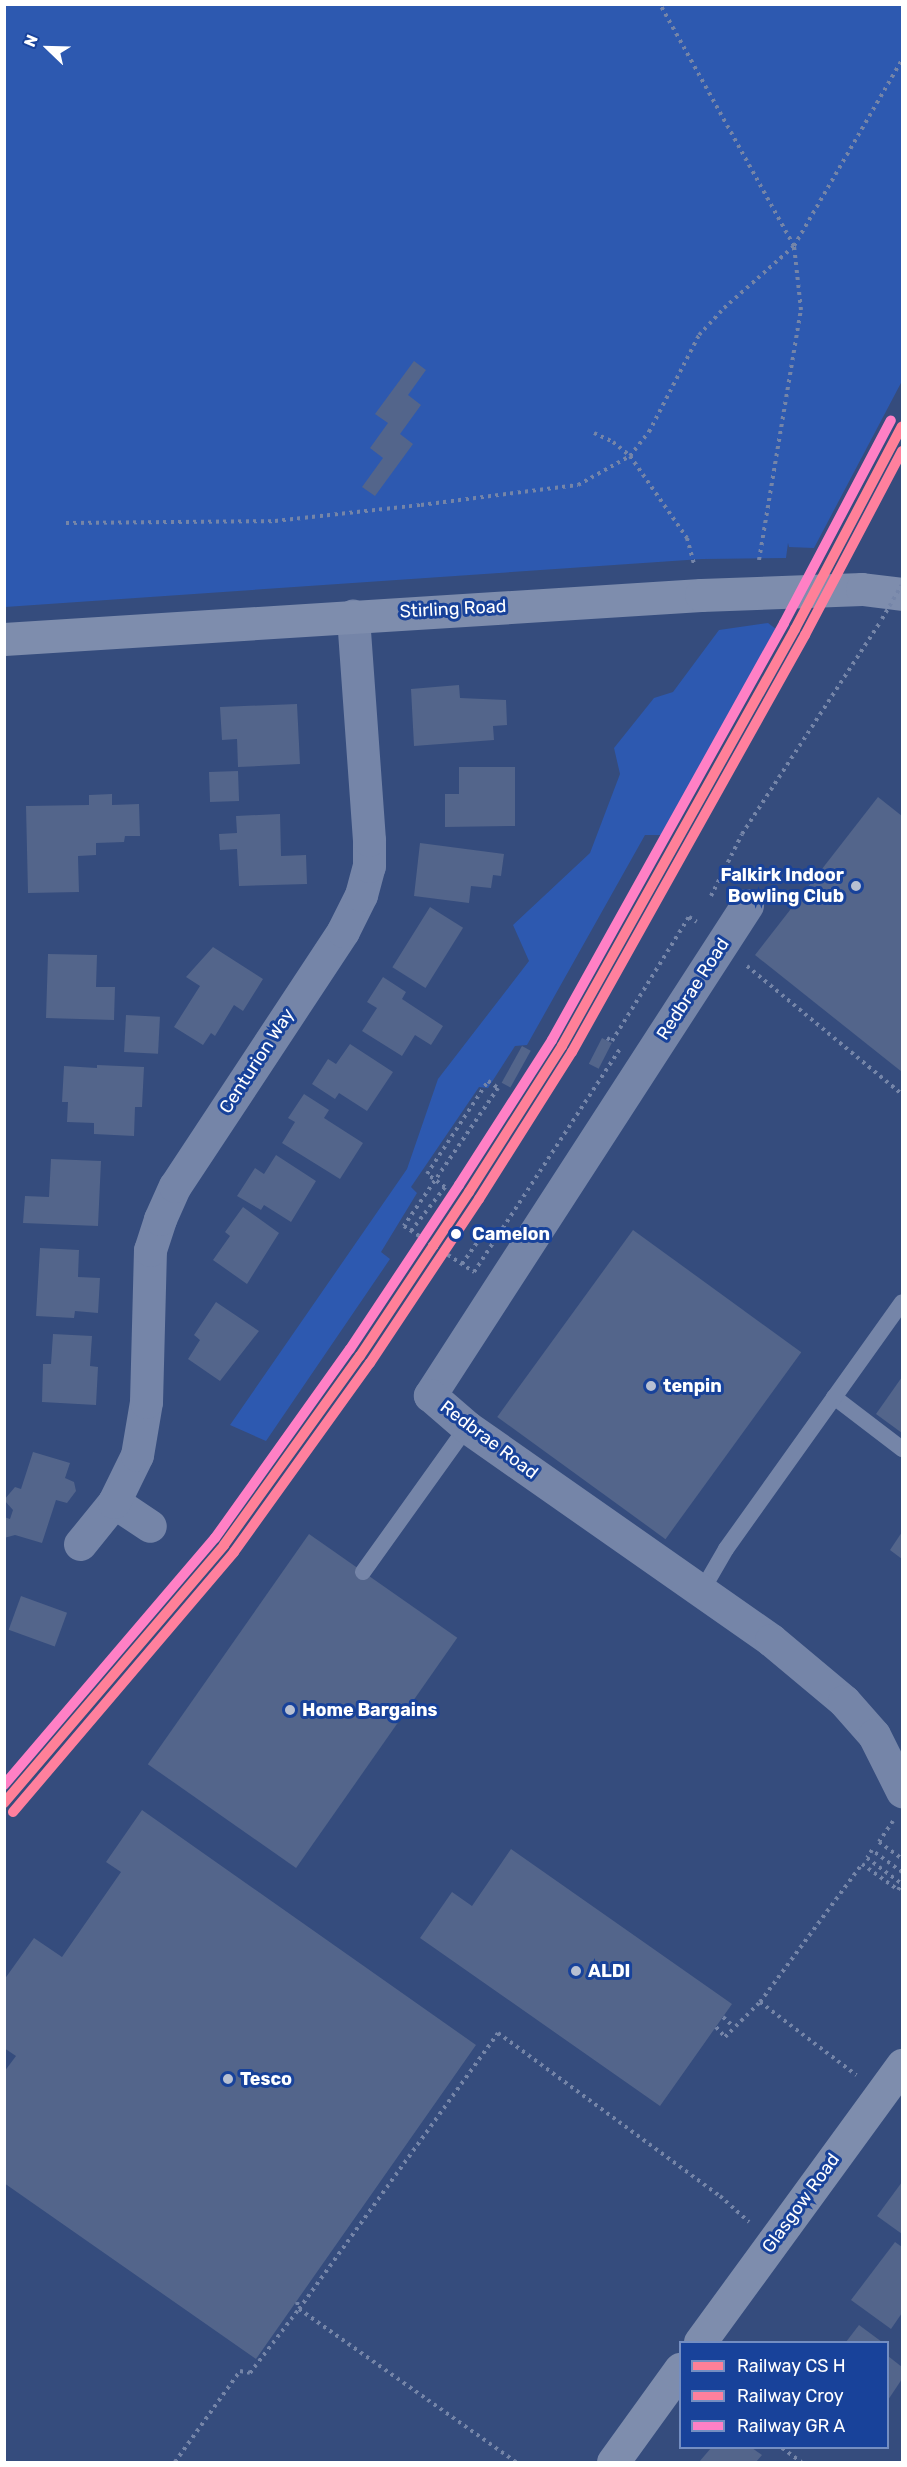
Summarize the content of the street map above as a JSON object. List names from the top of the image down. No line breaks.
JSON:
{"streets":{"main road":["Stirling Road","Glasgow Road"],"street":["Redbrae Road","Centurion Way"]},"crossings":[["Stirling Road","Centurion Way"]],"places":["Falkirk Indoor Bowling Club","Camelon","tenpin","Home Bargains","ALDI","Tesco"],"lines":["rail line Croy"],"legend":["Railway CS H","Railway Croy","Railway GR A"],"north":"top left"}
